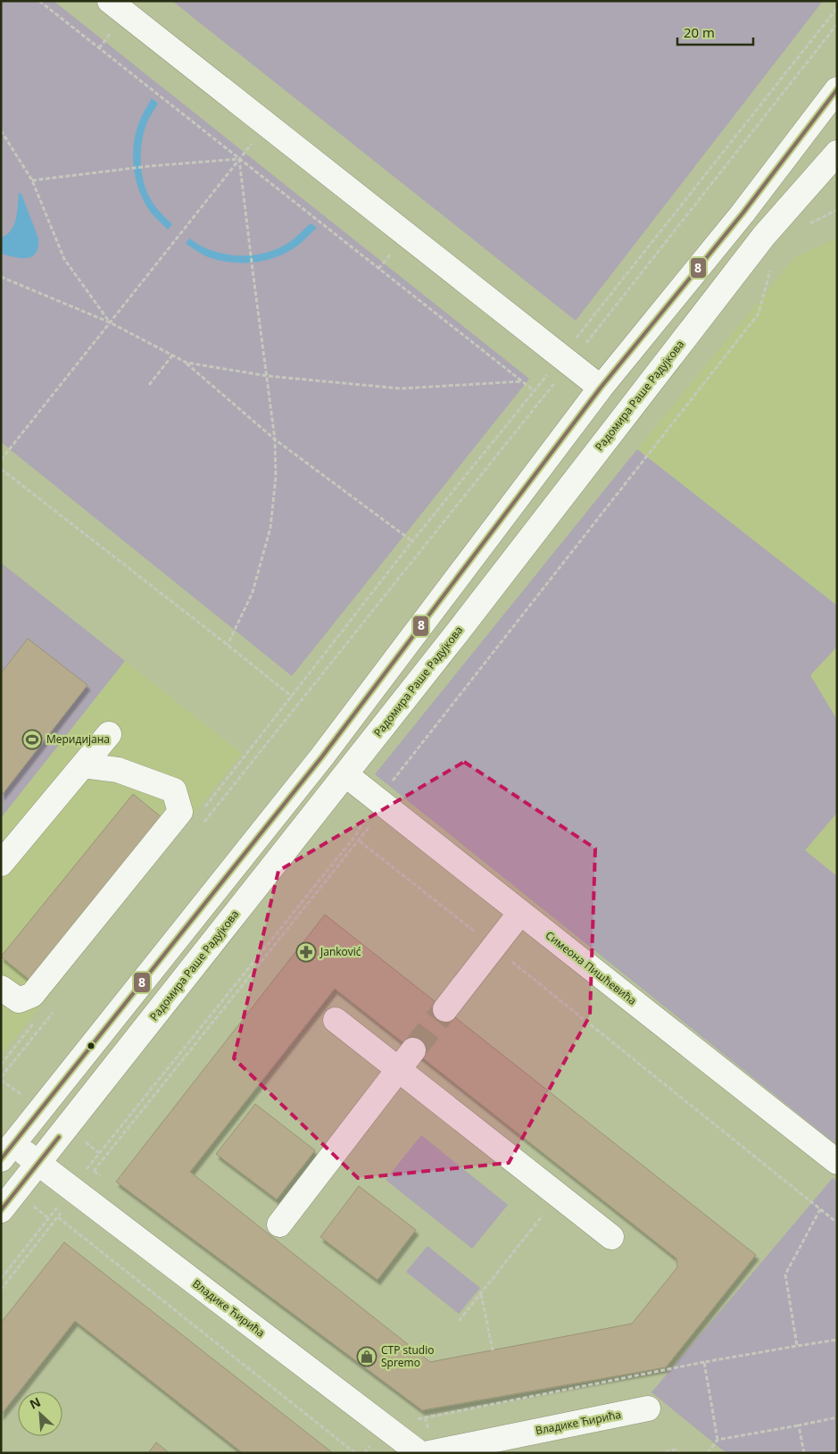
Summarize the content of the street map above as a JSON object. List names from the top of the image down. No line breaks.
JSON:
{"streets":{"street":["Радомира Раше Радујкова","Симеона Пишћевића","Владике Ћирића"]},"crossings":[["Радомира Раше Радујкова","Симеона Пишћевића"],["Радомира Раше Радујкова","Владике Ћирића"]],"places":{"sports":["Меридијана"],"pharmacy":["Janković"],"shop":["CTP studio Spremo"]},"lines":["transit line 8"],"scale_bar":"20 m","north":"top left"}
